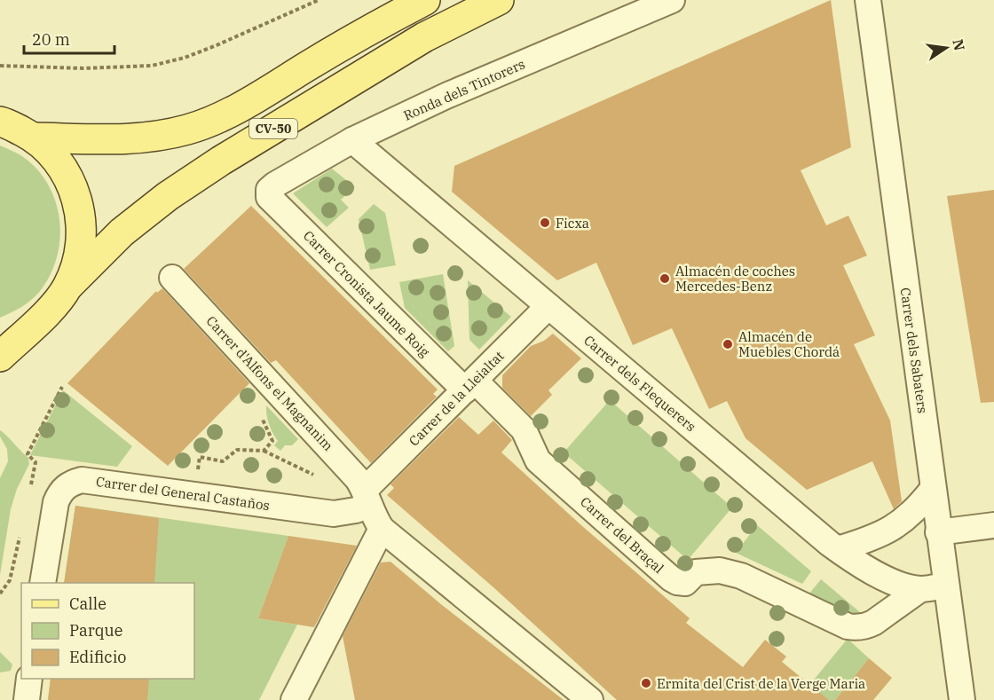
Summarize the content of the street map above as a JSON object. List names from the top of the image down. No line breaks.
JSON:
{"streets":{"main road":["CV-50"],"street":["Ronda dels Tintorers","Carrer Cronista Jaume Roig","Carrer dels Sabaters","Carrer d'Alfons el Magnanim","Carrer dels Flequerers","Carrer de la Lleialtat","Carrer del General Castaños","Carrer del Braçal"]},"crossings":[["Ronda dels Tintorers","Carrer Cronista Jaume Roig"],["Ronda dels Tintorers","Carrer dels Flequerers"],["Carrer Cronista Jaume Roig","Carrer de la Lleialtat"],["Carrer Cronista Jaume Roig","Carrer del Braçal"],["Carrer dels Sabaters","Carrer dels Flequerers"],["Carrer d'Alfons el Magnanim","Carrer de la Lleialtat"],["Carrer d'Alfons el Magnanim","Carrer del General Castaños"],["Carrer dels Flequerers","Carrer de la Lleialtat"],["Carrer dels Flequerers","Carrer del Braçal"],["Carrer de la Lleialtat","Carrer del General Castaños"],["Carrer de la Lleialtat","Carrer del Braçal"]],"places":["Ficxa","Almacén de coches Mercedes-Benz","Almacén de Muebles Chordá","Ermita del Crist de la Verge Maria"],"legend":["Calle","Parque","Edificio"],"scale_bar":"20 m","north":"right"}
